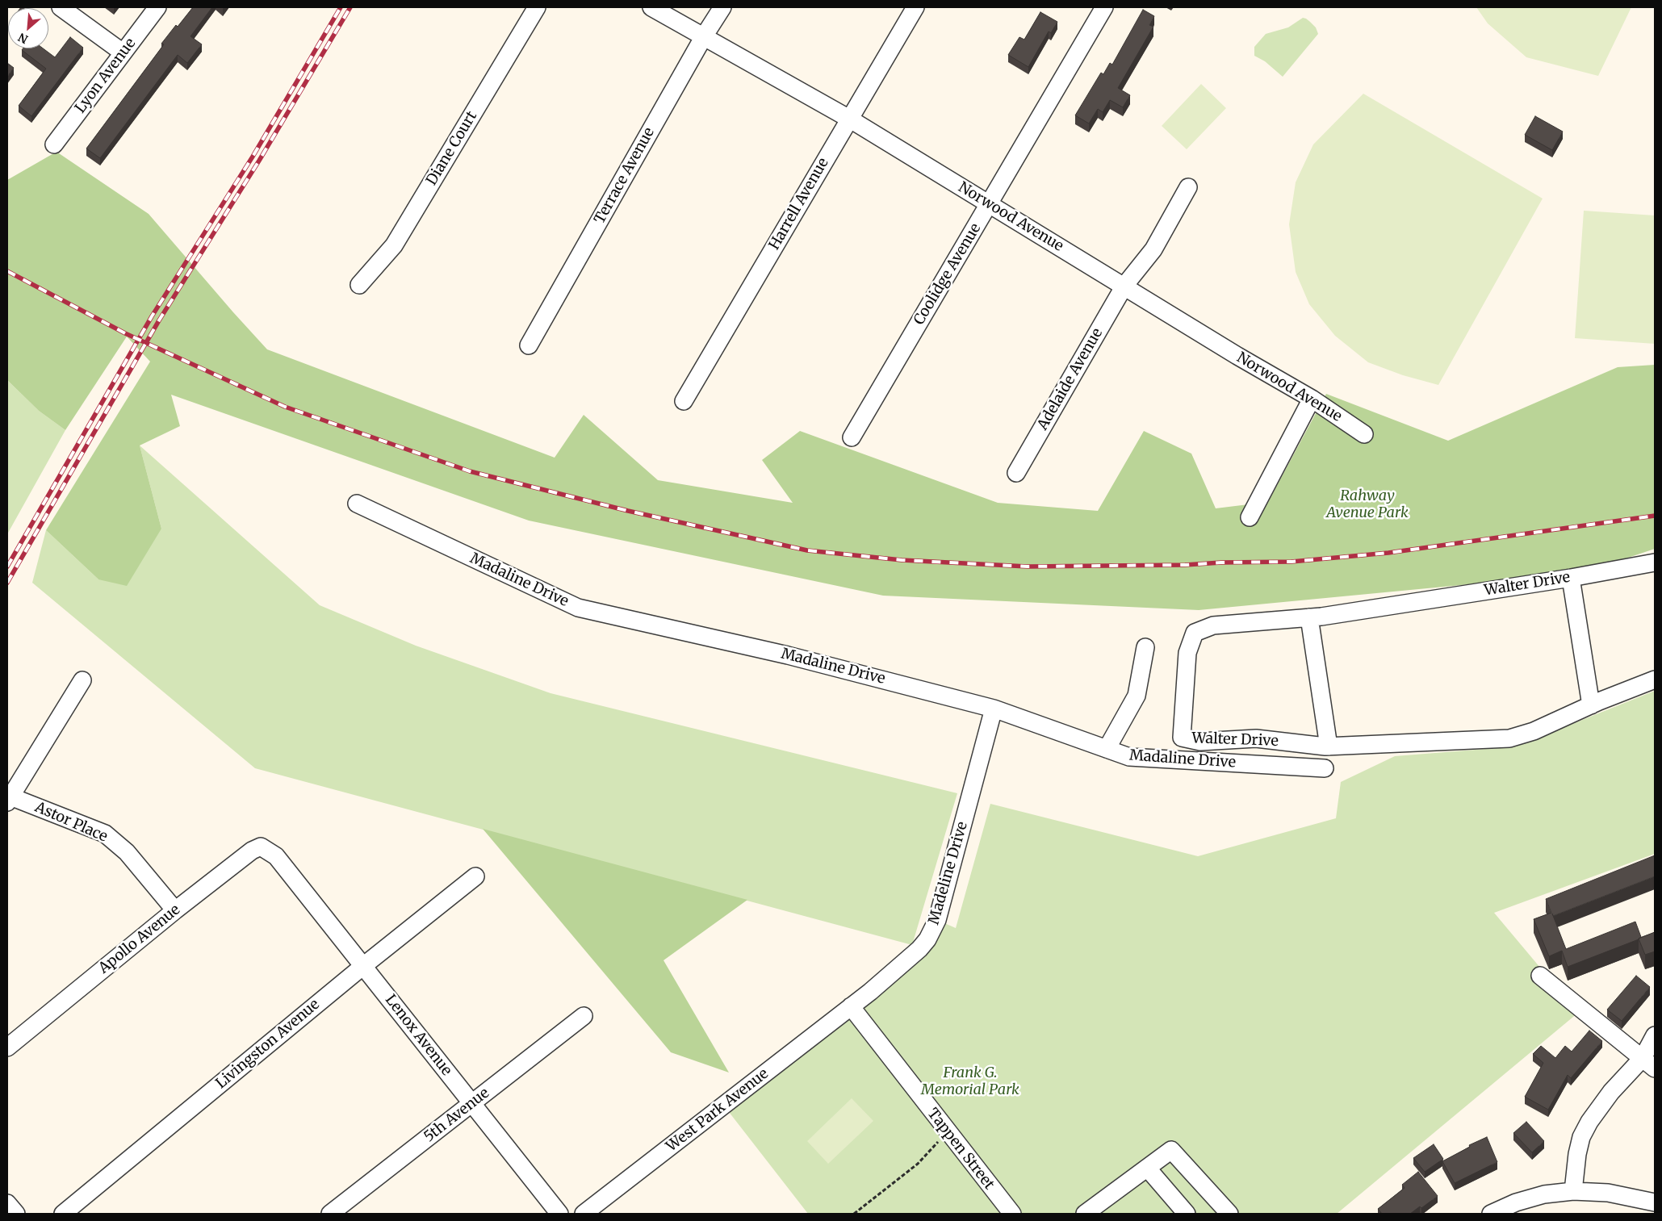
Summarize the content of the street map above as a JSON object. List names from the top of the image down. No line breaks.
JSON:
{"streets":{"street":["Lyon Avenue","Diane Court","Terrace Avenue","Harrell Avenue","Norwood Avenue","Coolidge Avenue","Adelaide Avenue","Madaline Drive","Walter Drive","Astor Place","Madeline Drive","Apollo Avenue","Lenox Avenue","Livingston Avenue","West Park Avenue","5th Avenue","Tappen Street"]},"crossings":[["Terrace Avenue","Norwood Avenue"],["Harrell Avenue","Norwood Avenue"],["Norwood Avenue","Coolidge Avenue"],["Norwood Avenue","Adelaide Avenue"],["Madaline Drive","Madeline Drive"],["Astor Place","Apollo Avenue"],["Madeline Drive","West Park Avenue"],["Madeline Drive","Tappen Street"],["Apollo Avenue","Lenox Avenue"],["Lenox Avenue","Livingston Avenue"],["Lenox Avenue","5th Avenue"],["West Park Avenue","Tappen Street"]],"parks":["Rahway Avenue Park","Frank G. Memorial Park"],"north":"bottom left"}
